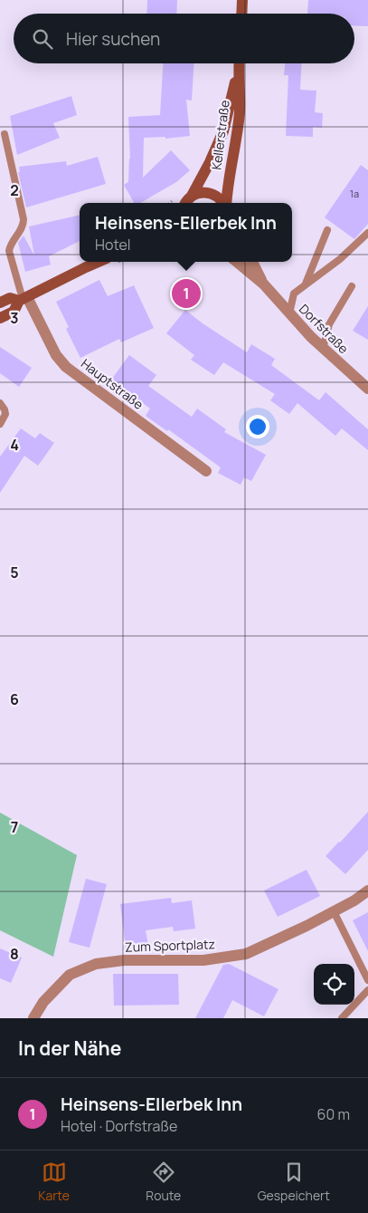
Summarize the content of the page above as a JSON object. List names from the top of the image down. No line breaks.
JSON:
{"streets":{"main road":["Kellerstraße"],"street":["Dorfstraße","Hauptstraße","Zum Sportplatz"]},"house_numbers":["1a"],"page":{"search":"Hier suchen","popup":["Heinsens-Ellerbek Inn","Hotel"],"pins":"1","heading":"In der Nähe","list":[{"mark":"1","name":"Heinsens-Ellerbek Inn","note":"Hotel · Dorfstraße","value":"60 m"}],"nav":["Karte","Route","Gespeichert"]},"grid":{"rows":["2","3","4","5","6","7","8"]}}
